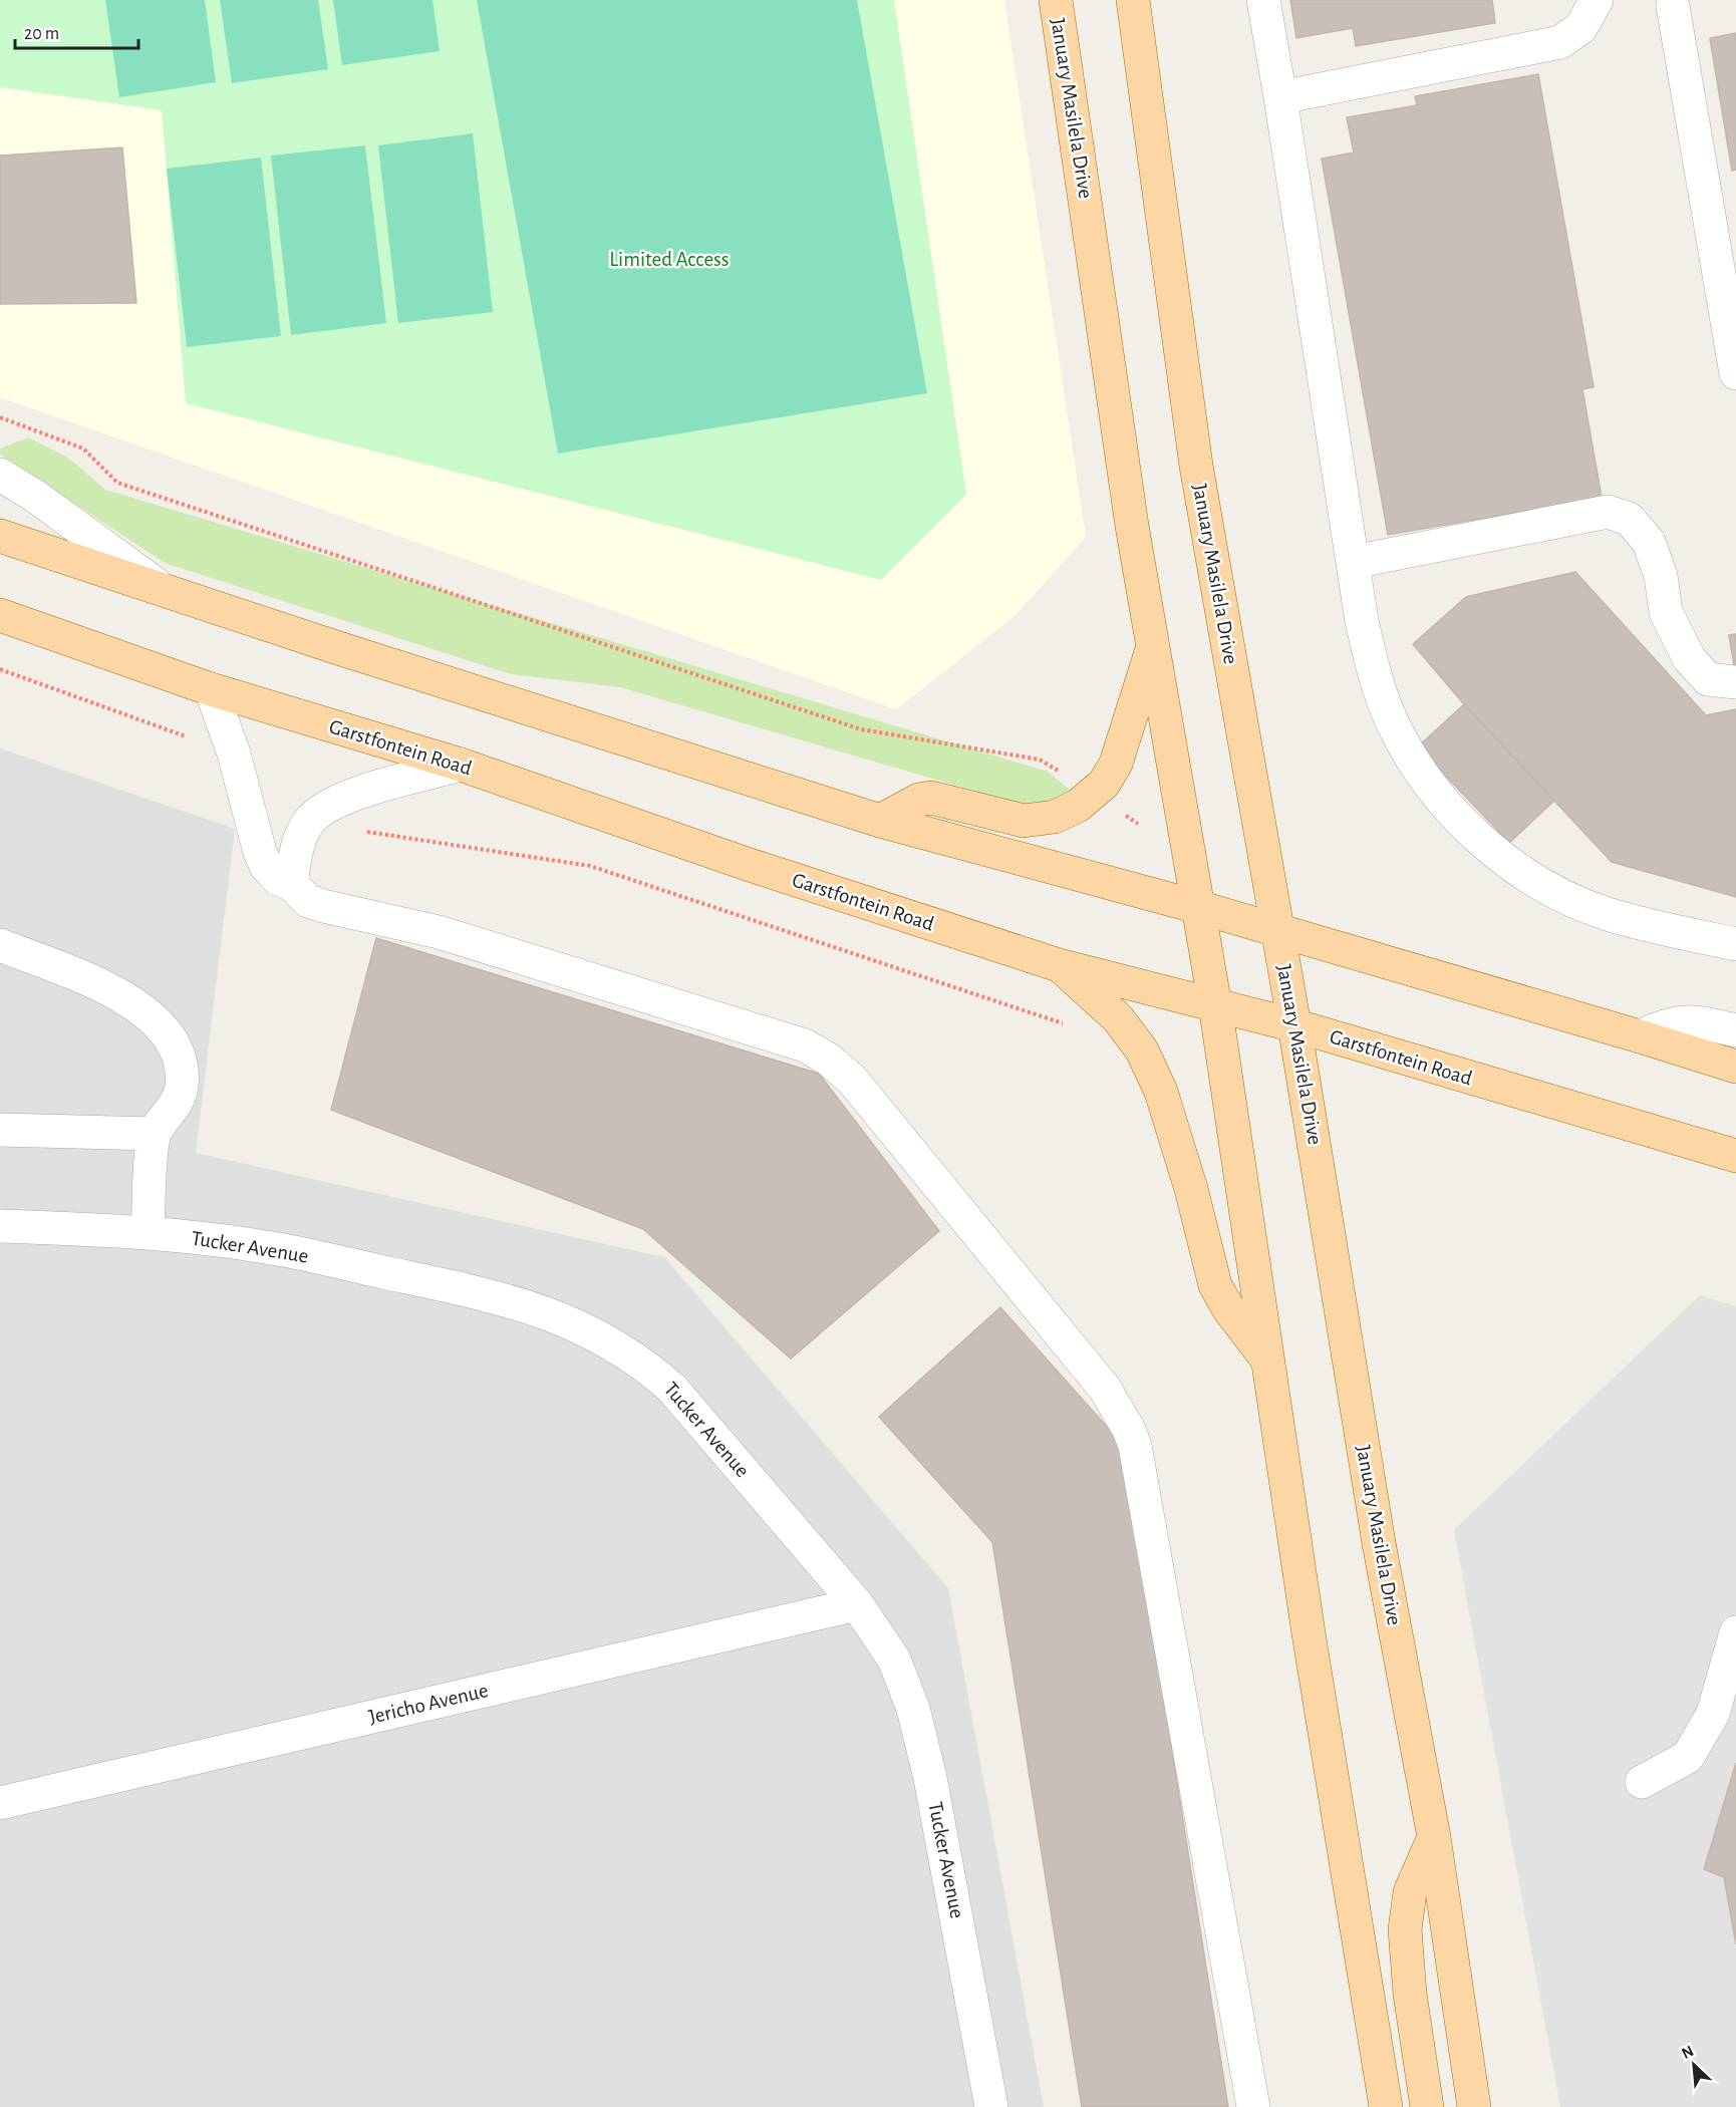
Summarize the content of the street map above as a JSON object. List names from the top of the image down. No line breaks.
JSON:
{"streets":{"main road":["January Masilela Drive","Garstfontein Road"],"street":["Tucker Avenue","Jericho Avenue"]},"crossings":[["January Masilela Drive","Garstfontein Road"],["Tucker Avenue","Jericho Avenue"]],"parks":["Limited Access"],"scale_bar":"20 m","north":"top left"}
